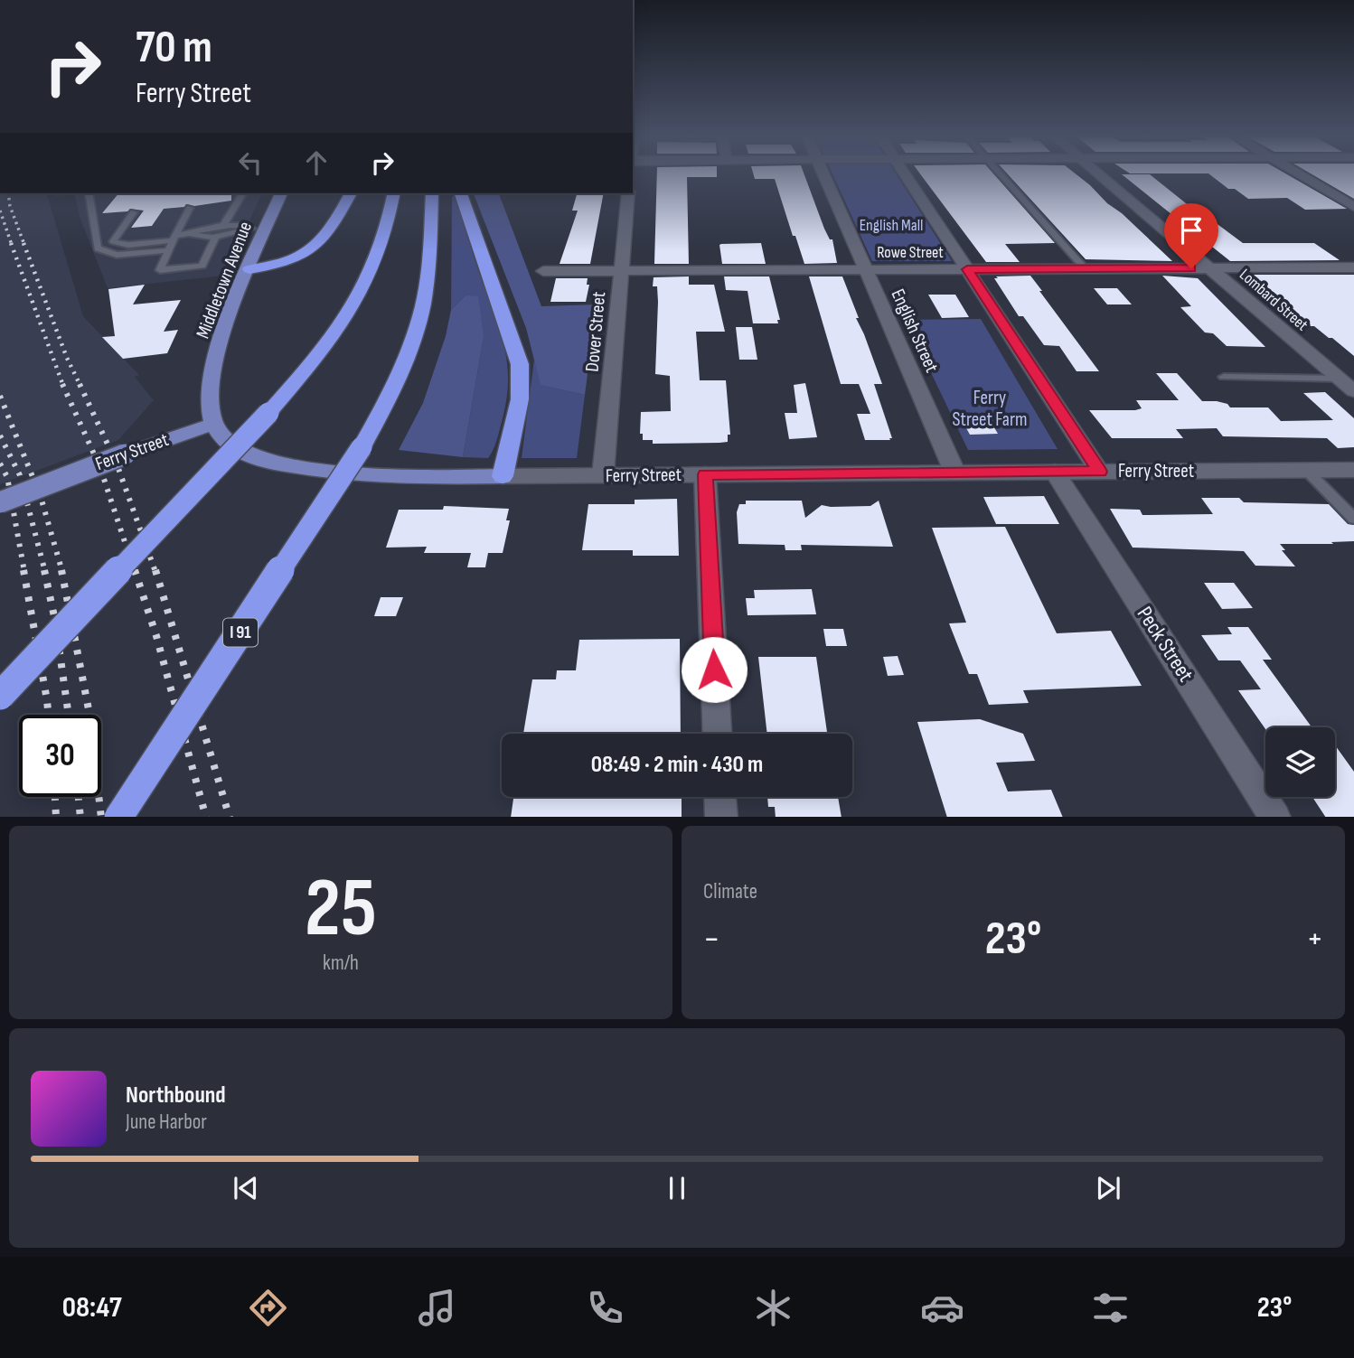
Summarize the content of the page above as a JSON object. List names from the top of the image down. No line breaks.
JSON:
{"streets":{"highway":["I 91"],"main road":["Middletown Avenue","Ferry Street"],"street":["Rowe Street","Lombard Street","English Street","Dover Street","Peck Street"]},"crossings":[["Rowe Street","Lombard Street"],["Rowe Street","English Street"],["Rowe Street","Dover Street"],["Middletown Avenue","Ferry Street"],["English Street","Ferry Street"],["Dover Street","Ferry Street"],["Ferry Street","Peck Street"]],"parks":["English Mall","Ferry Street Farm"],"page":{"turn":["70 m","Ferry Street"],"limit":"30","trip":"08:49 · 2 min · 430 m","tile":[["25","km/h"],"Climate"],"heat":["−","23°","+"],"song":["Northbound","June Harbor"],"tabs":["08:47","23°"]}}
